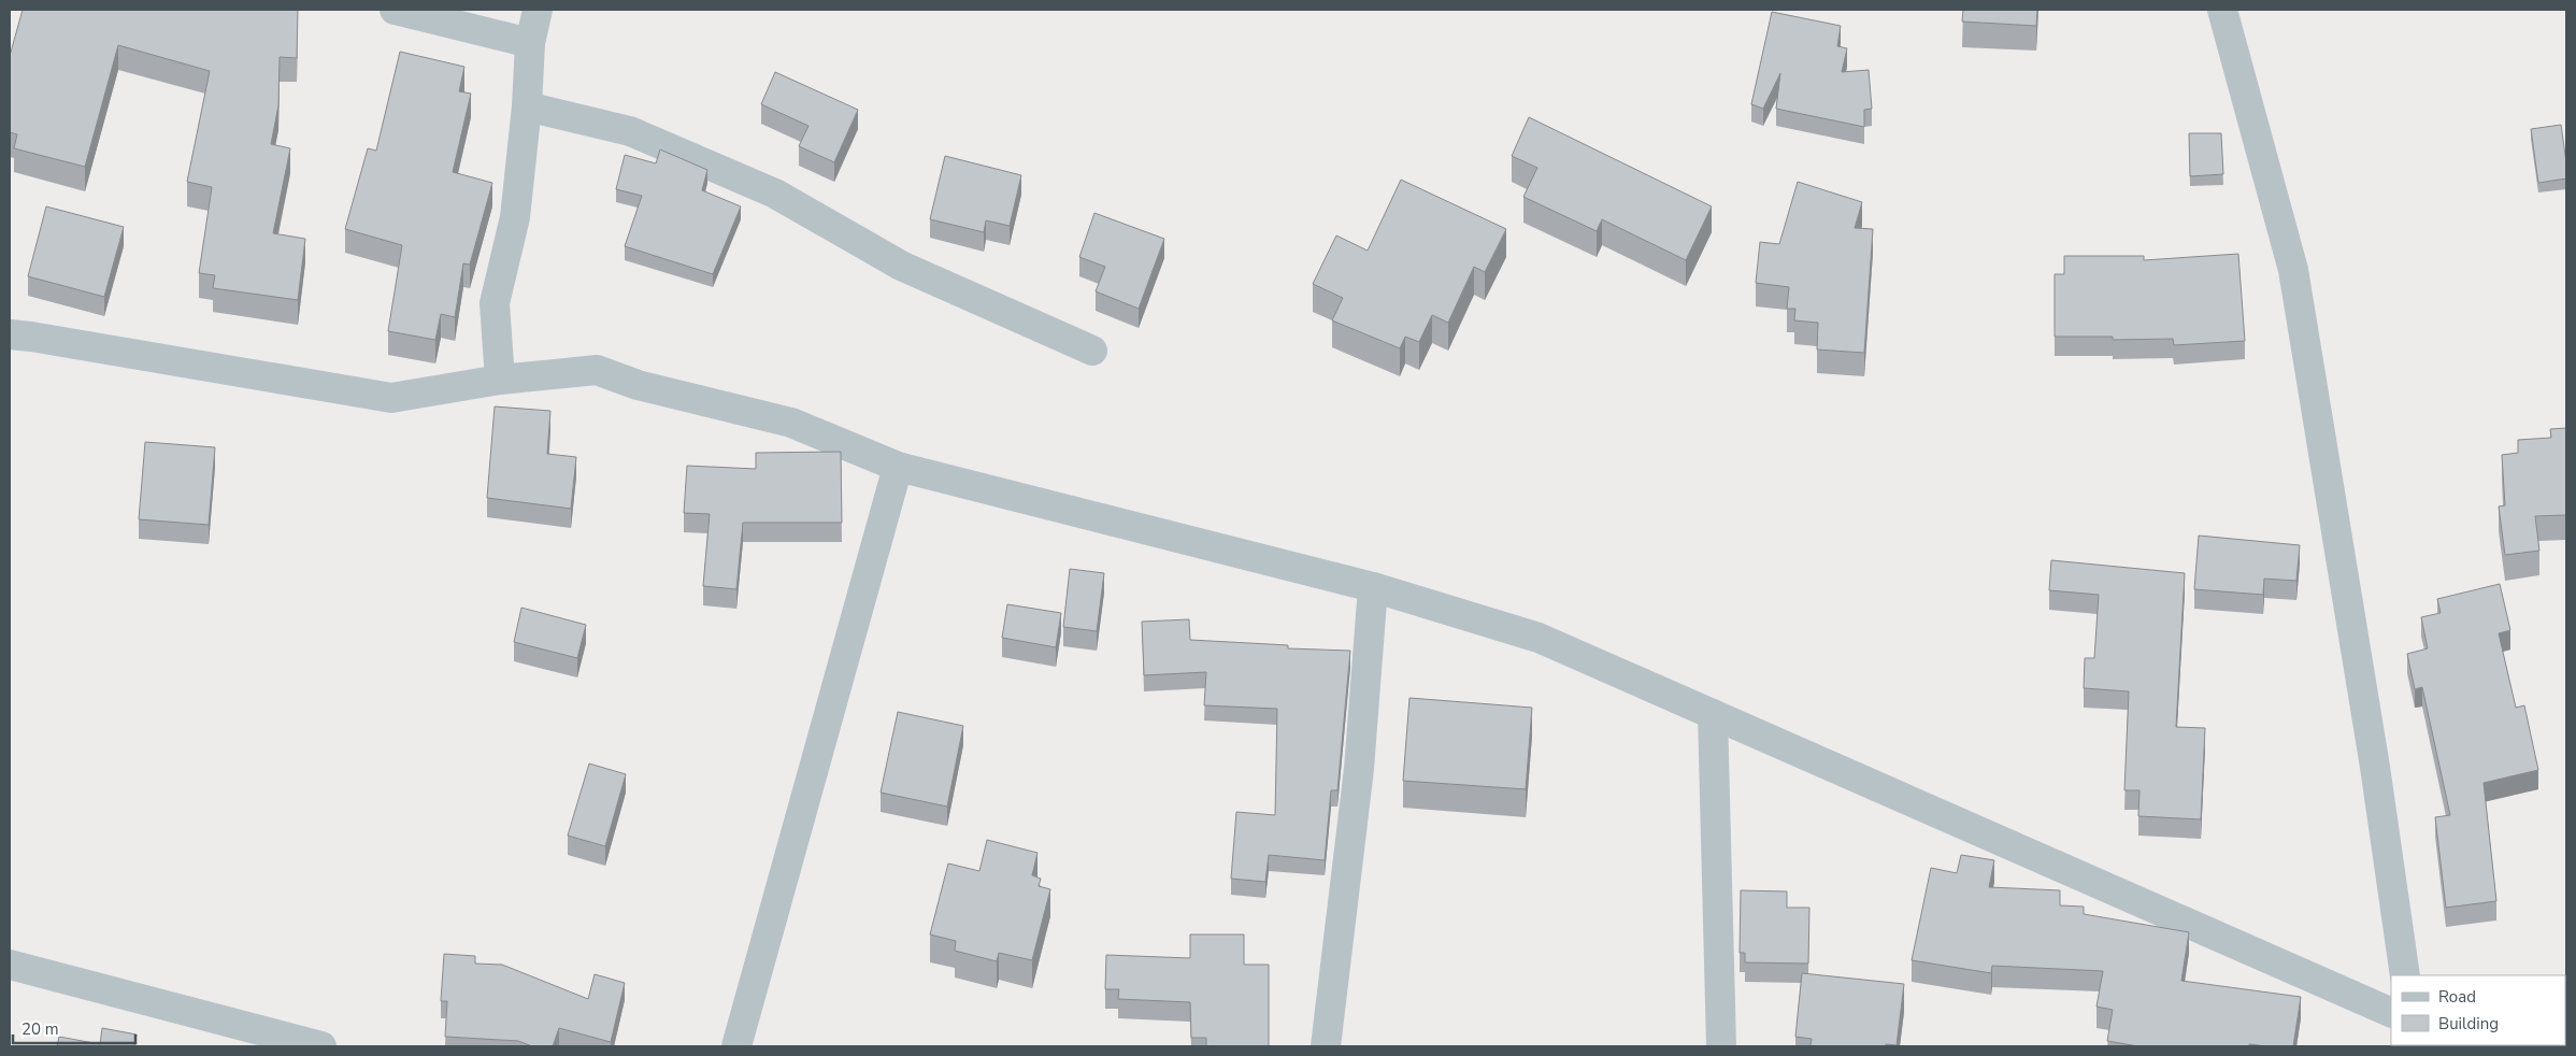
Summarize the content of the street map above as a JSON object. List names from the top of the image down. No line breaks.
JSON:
{"legend":["Road","Building"],"scale_bar":"20 m"}
